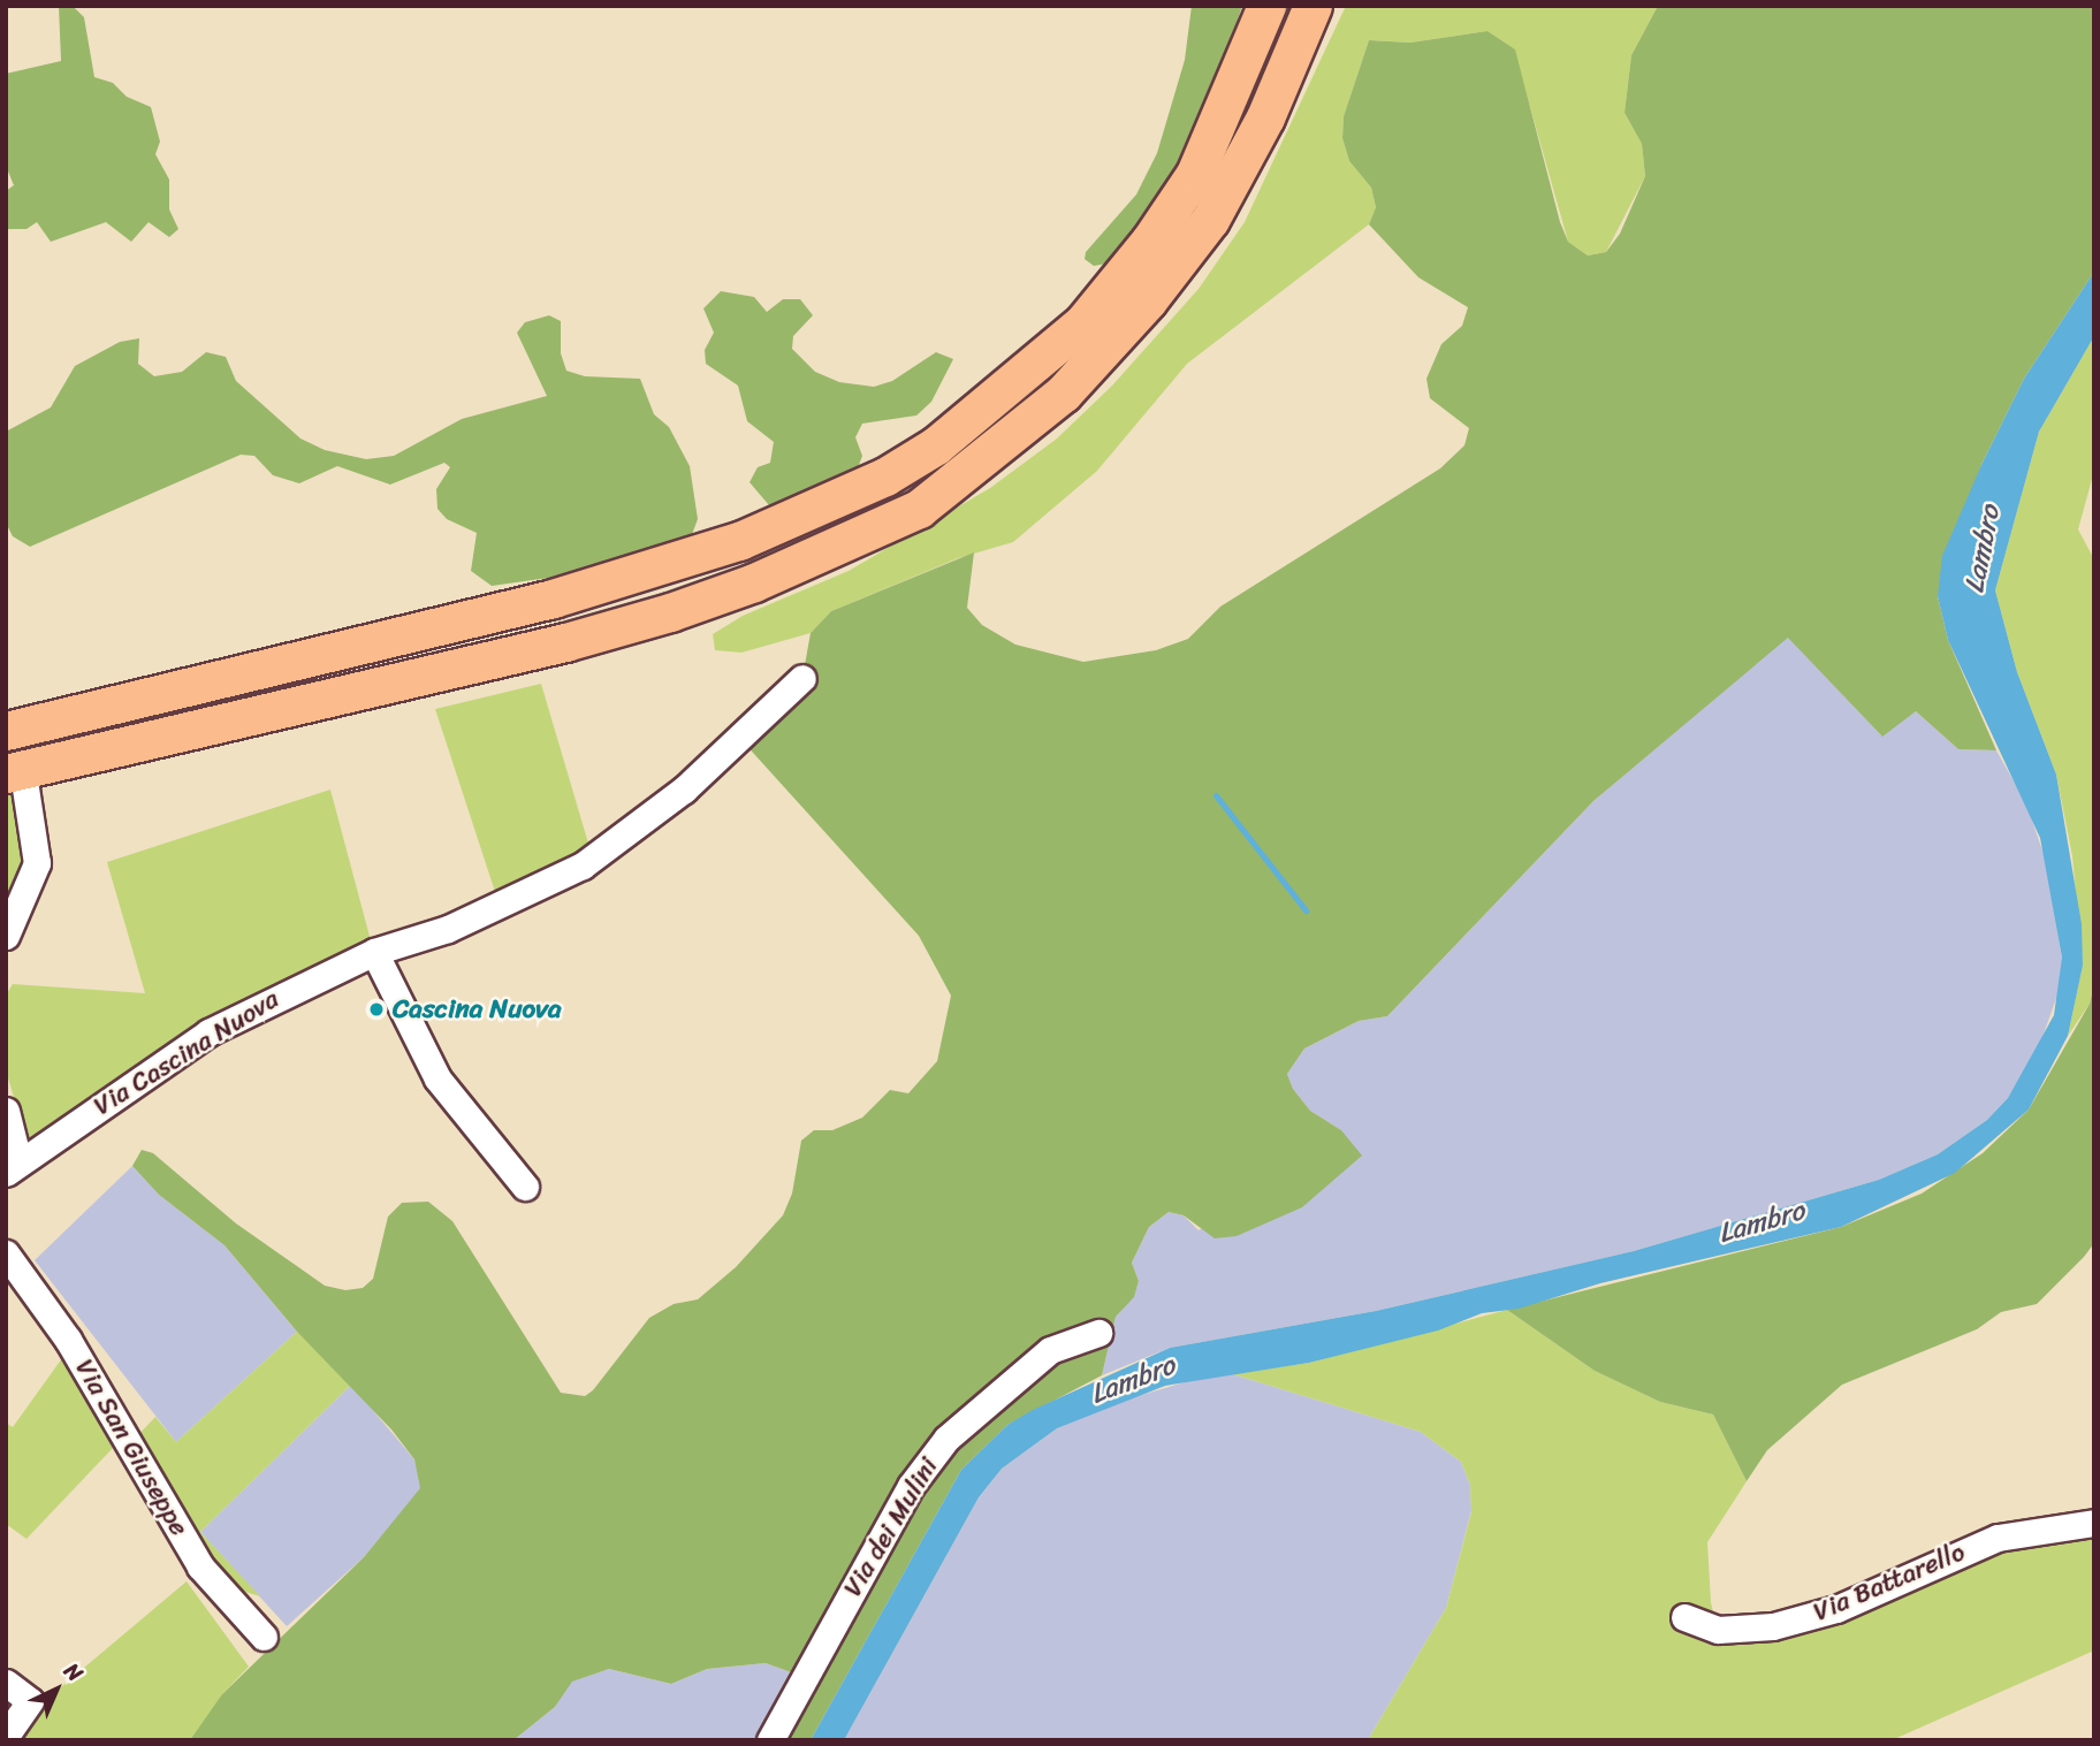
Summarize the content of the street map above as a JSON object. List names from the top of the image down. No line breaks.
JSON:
{"streets":{"street":["Via Cascina Nuova","Via San Giuseppe","Via dei Mulini","Via Battarello"]},"water":["Lambro"],"places":["Cascina Nuova"],"north":"top right"}
